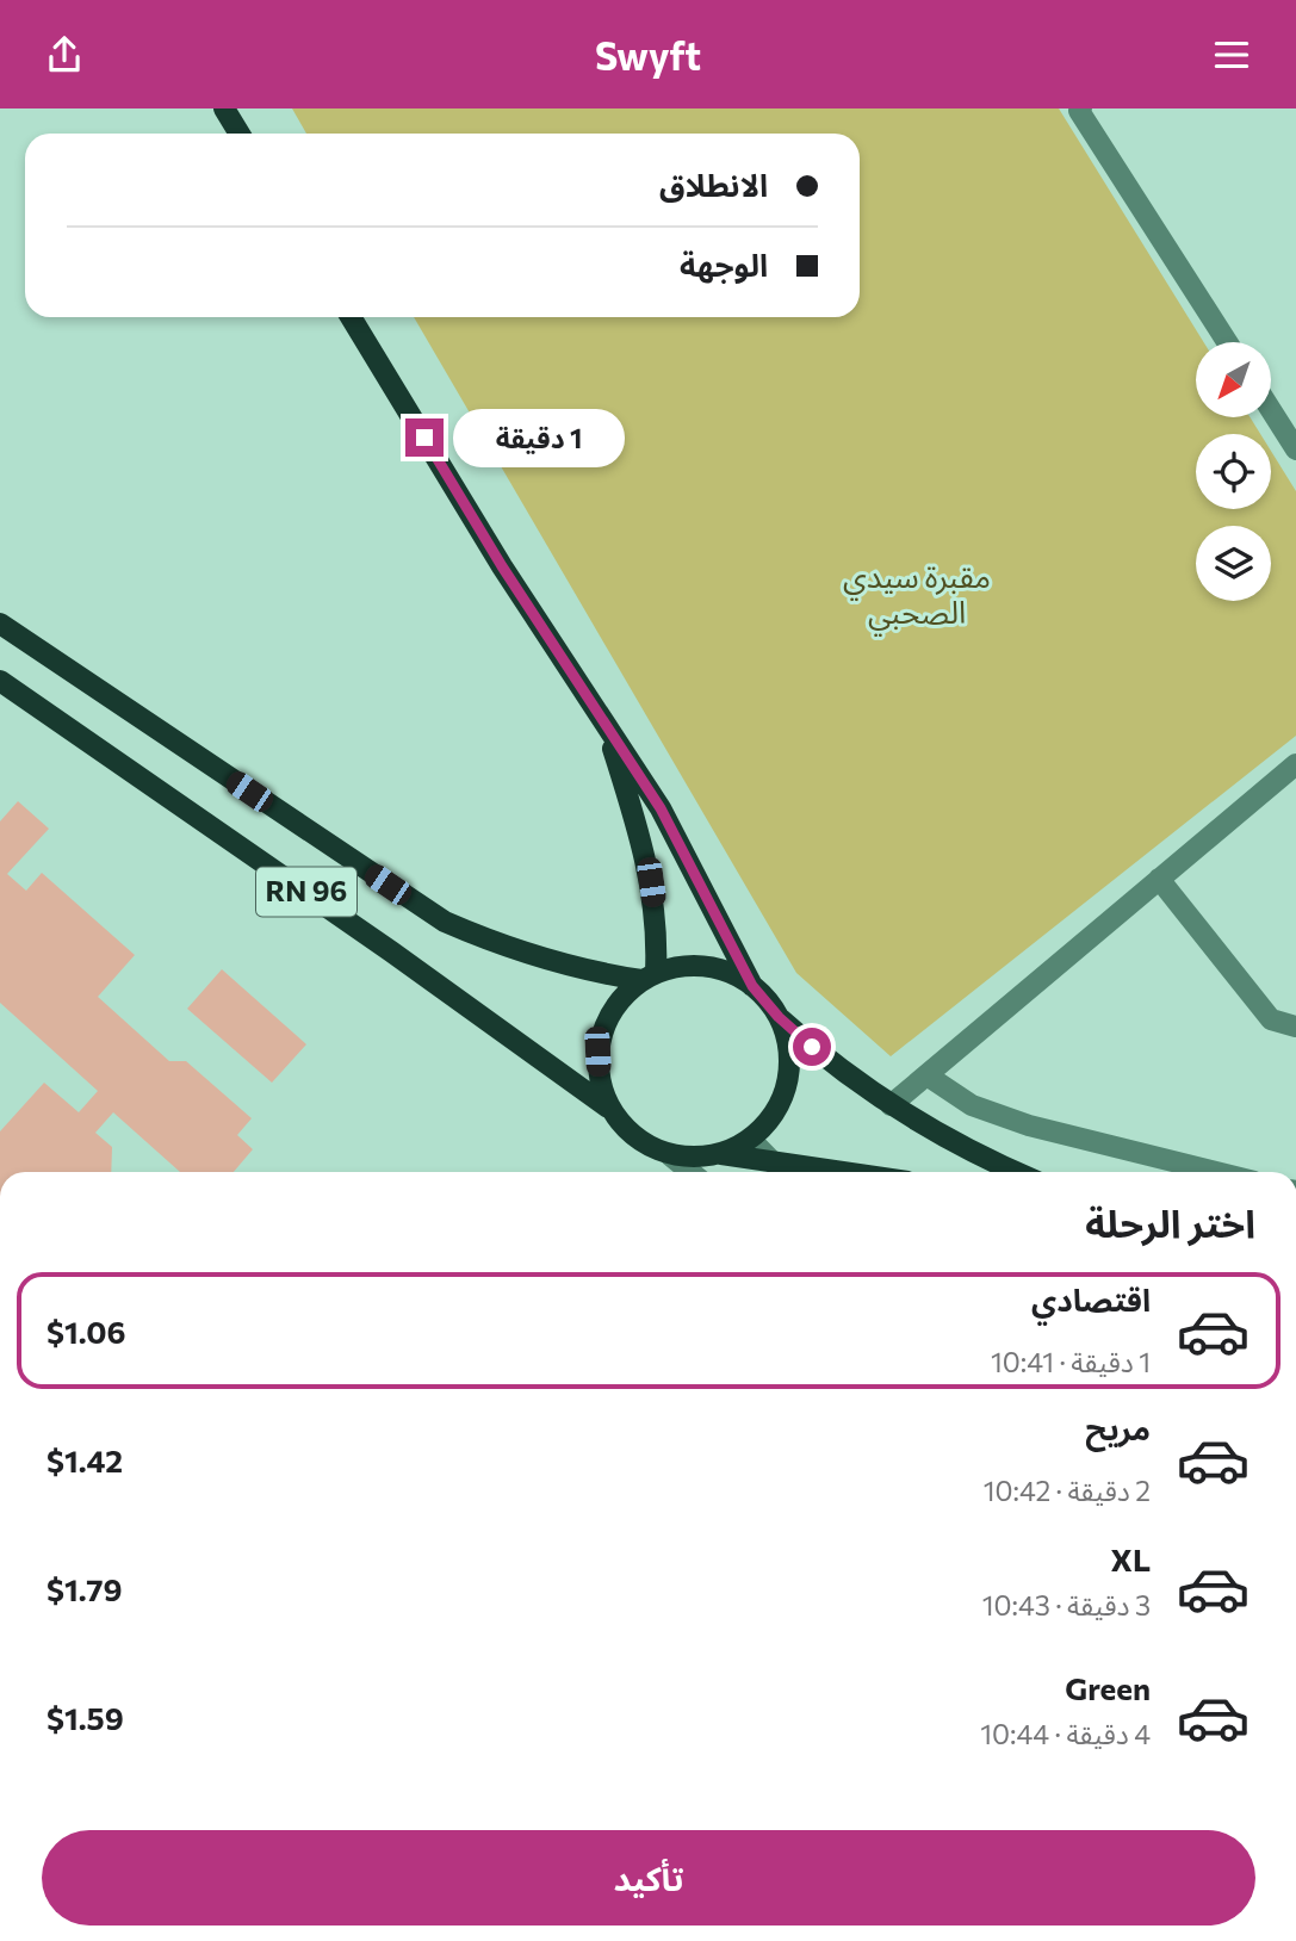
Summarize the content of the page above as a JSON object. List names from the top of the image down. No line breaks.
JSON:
{"streets":{"main road":["RN 96"]},"parks":["مقبرة سيدي الصحبي"],"north":"bottom left","page":{"header":"Swyft","banner":["الانطلاق","الوجهة"],"bubble":"1 دقيقة","heading":"اختر الرحلة","list":[{"name":"اقتصادي","note":"1 دقيقة · 10:41","value":"$1.06"},{"name":"مريح","note":"2 دقيقة · 10:42","value":"$1.42"},{"name":"XL","note":"3 دقيقة · 10:43","value":"$1.79"},{"name":"Green","note":"4 دقيقة · 10:44","value":"$1.59"}],"buttons":"تأكيد"}}
